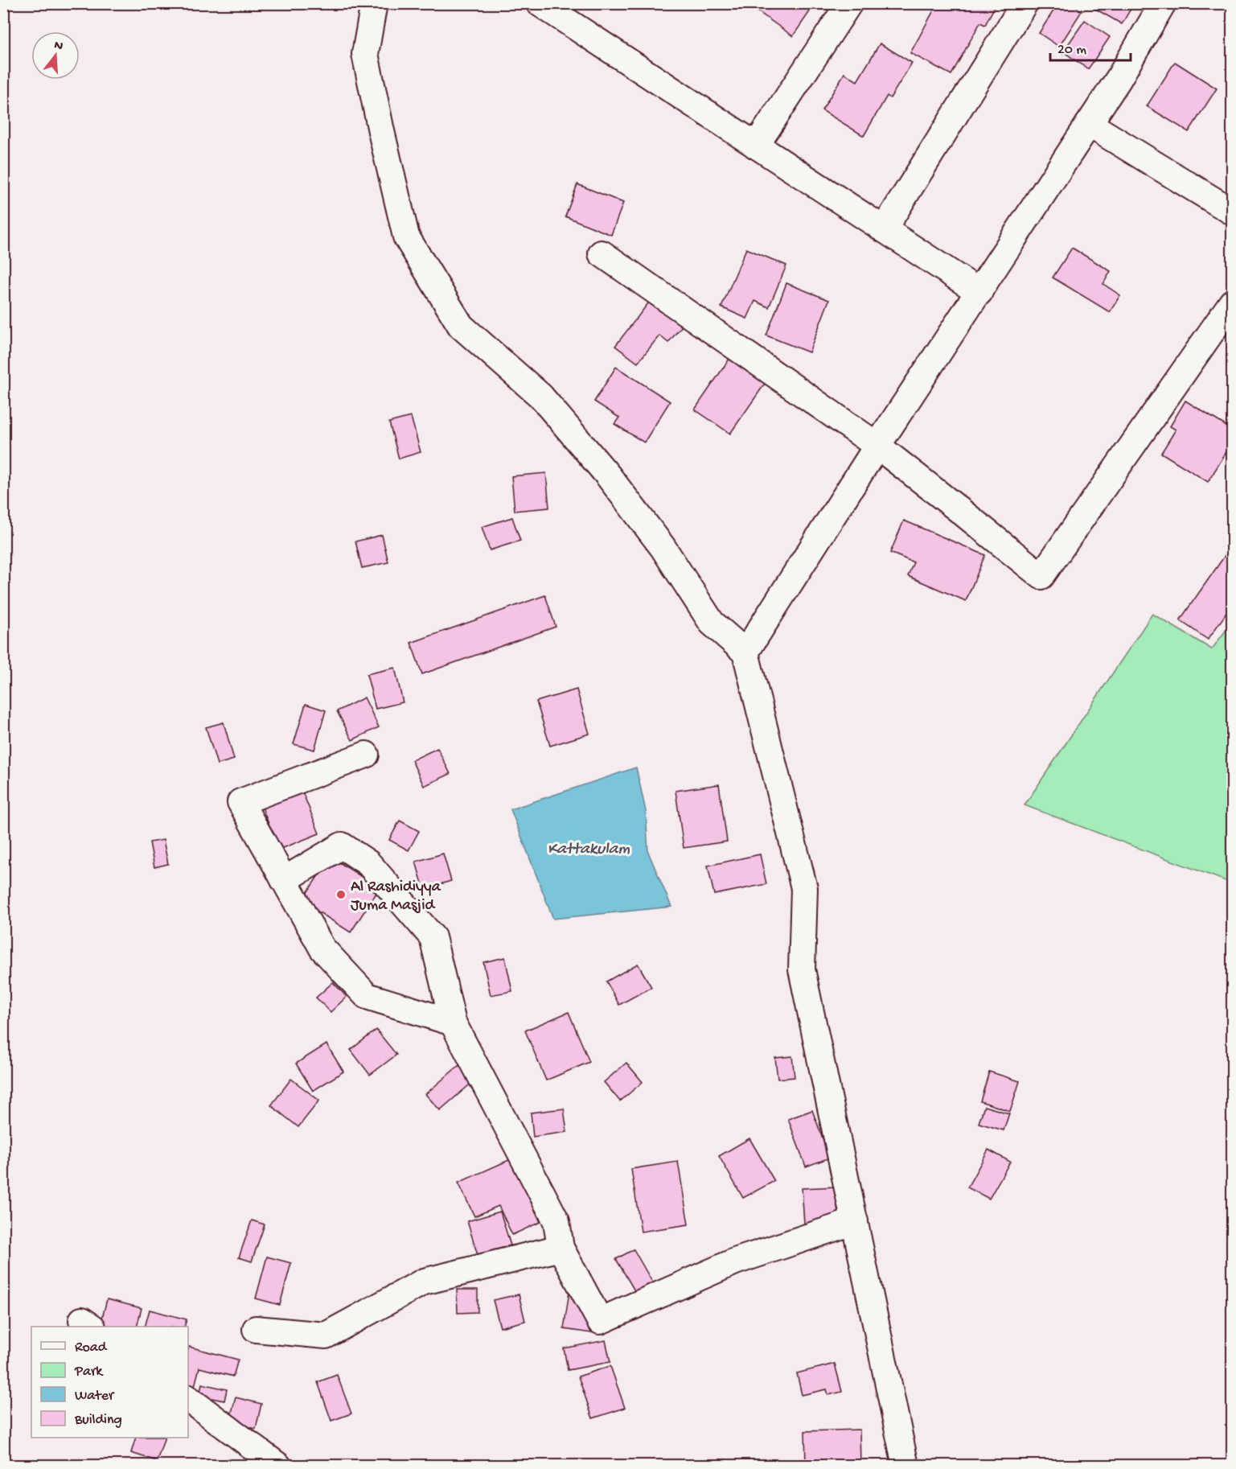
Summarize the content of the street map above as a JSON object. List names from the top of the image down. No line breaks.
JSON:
{"water":["Kattakulam"],"places":["Al Rashidiyya Juma Masjid"],"legend":["Road","Park","Water","Building"],"scale_bar":"20 m","north":"top"}
